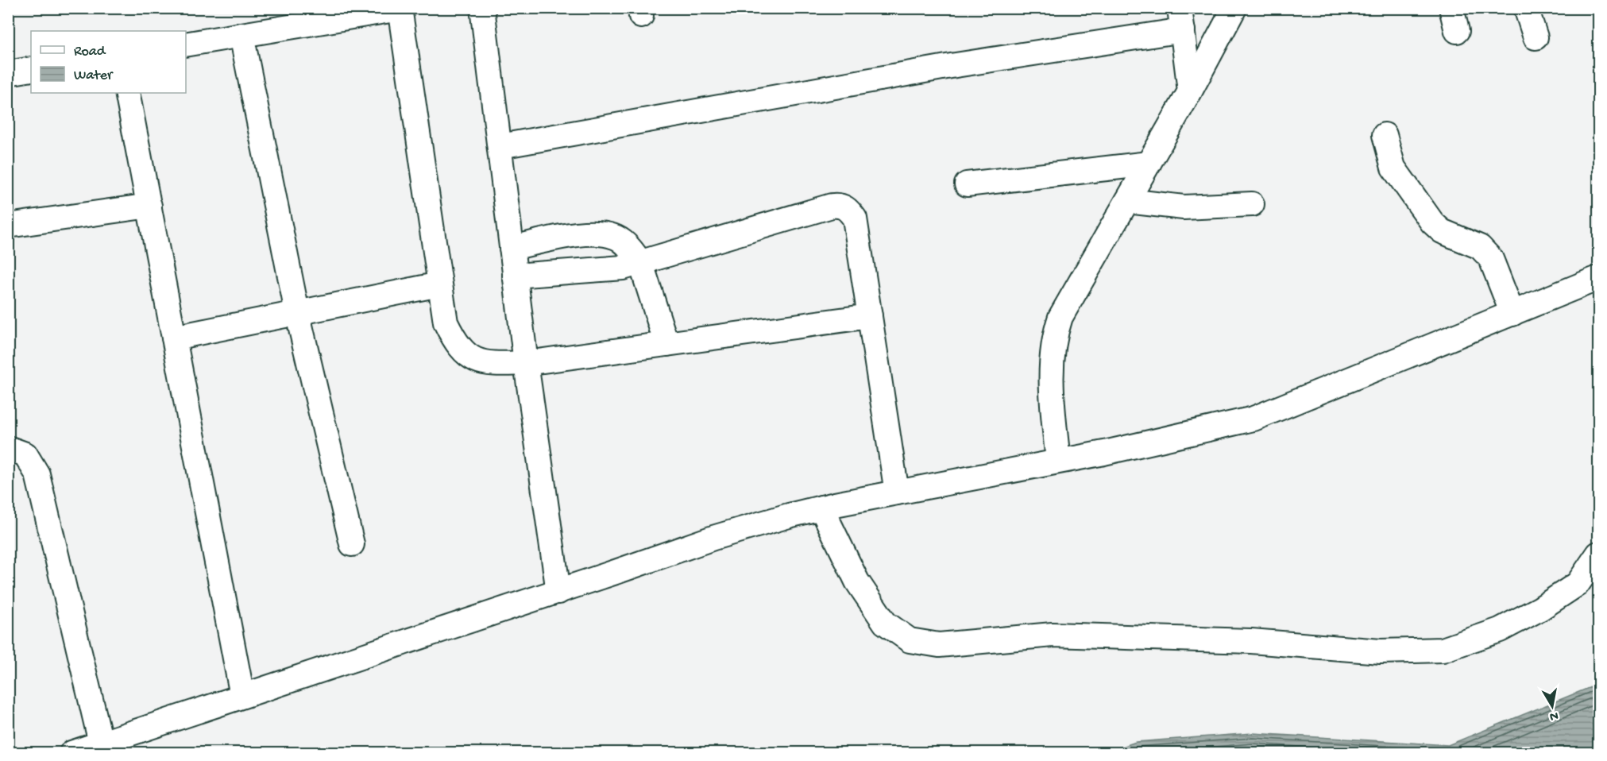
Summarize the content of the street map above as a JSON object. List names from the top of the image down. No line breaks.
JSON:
{"legend":["Road","Water"],"north":"bottom"}
